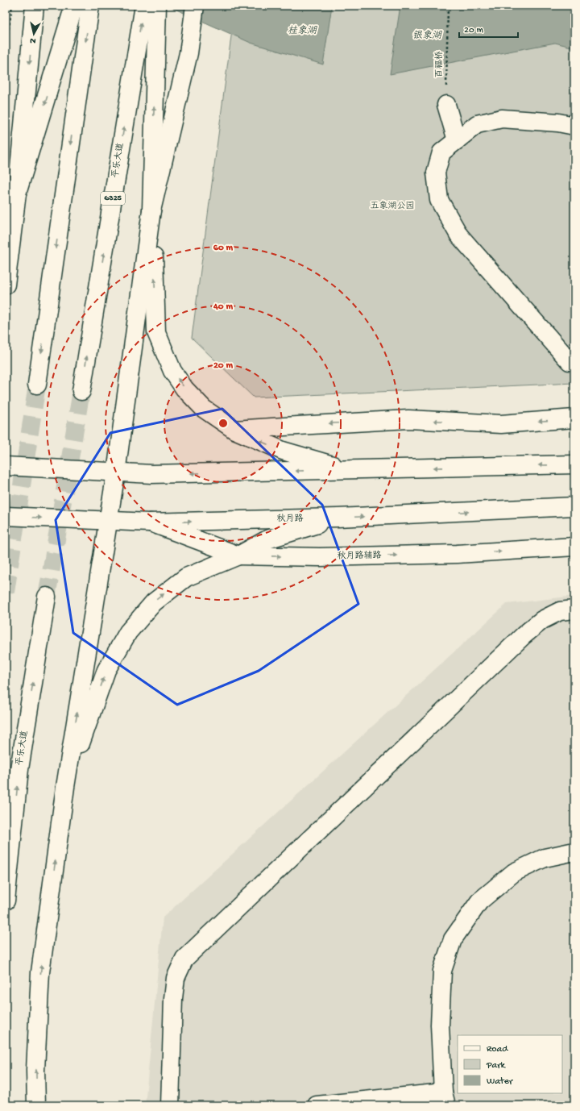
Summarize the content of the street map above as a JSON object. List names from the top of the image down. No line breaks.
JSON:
{"streets":{"main road":["平乐大道","G325","秋月路","秋月路辅路"],"path":["百福桥"]},"crossings":[["秋月路","秋月路辅路"]],"water":["桂象湖","银象湖"],"parks":["五象湖公园"],"legend":["Road","Park","Water"],"scale_bar":"20 m","north":"bottom","rings":["60 m","40 m","20 m"]}
